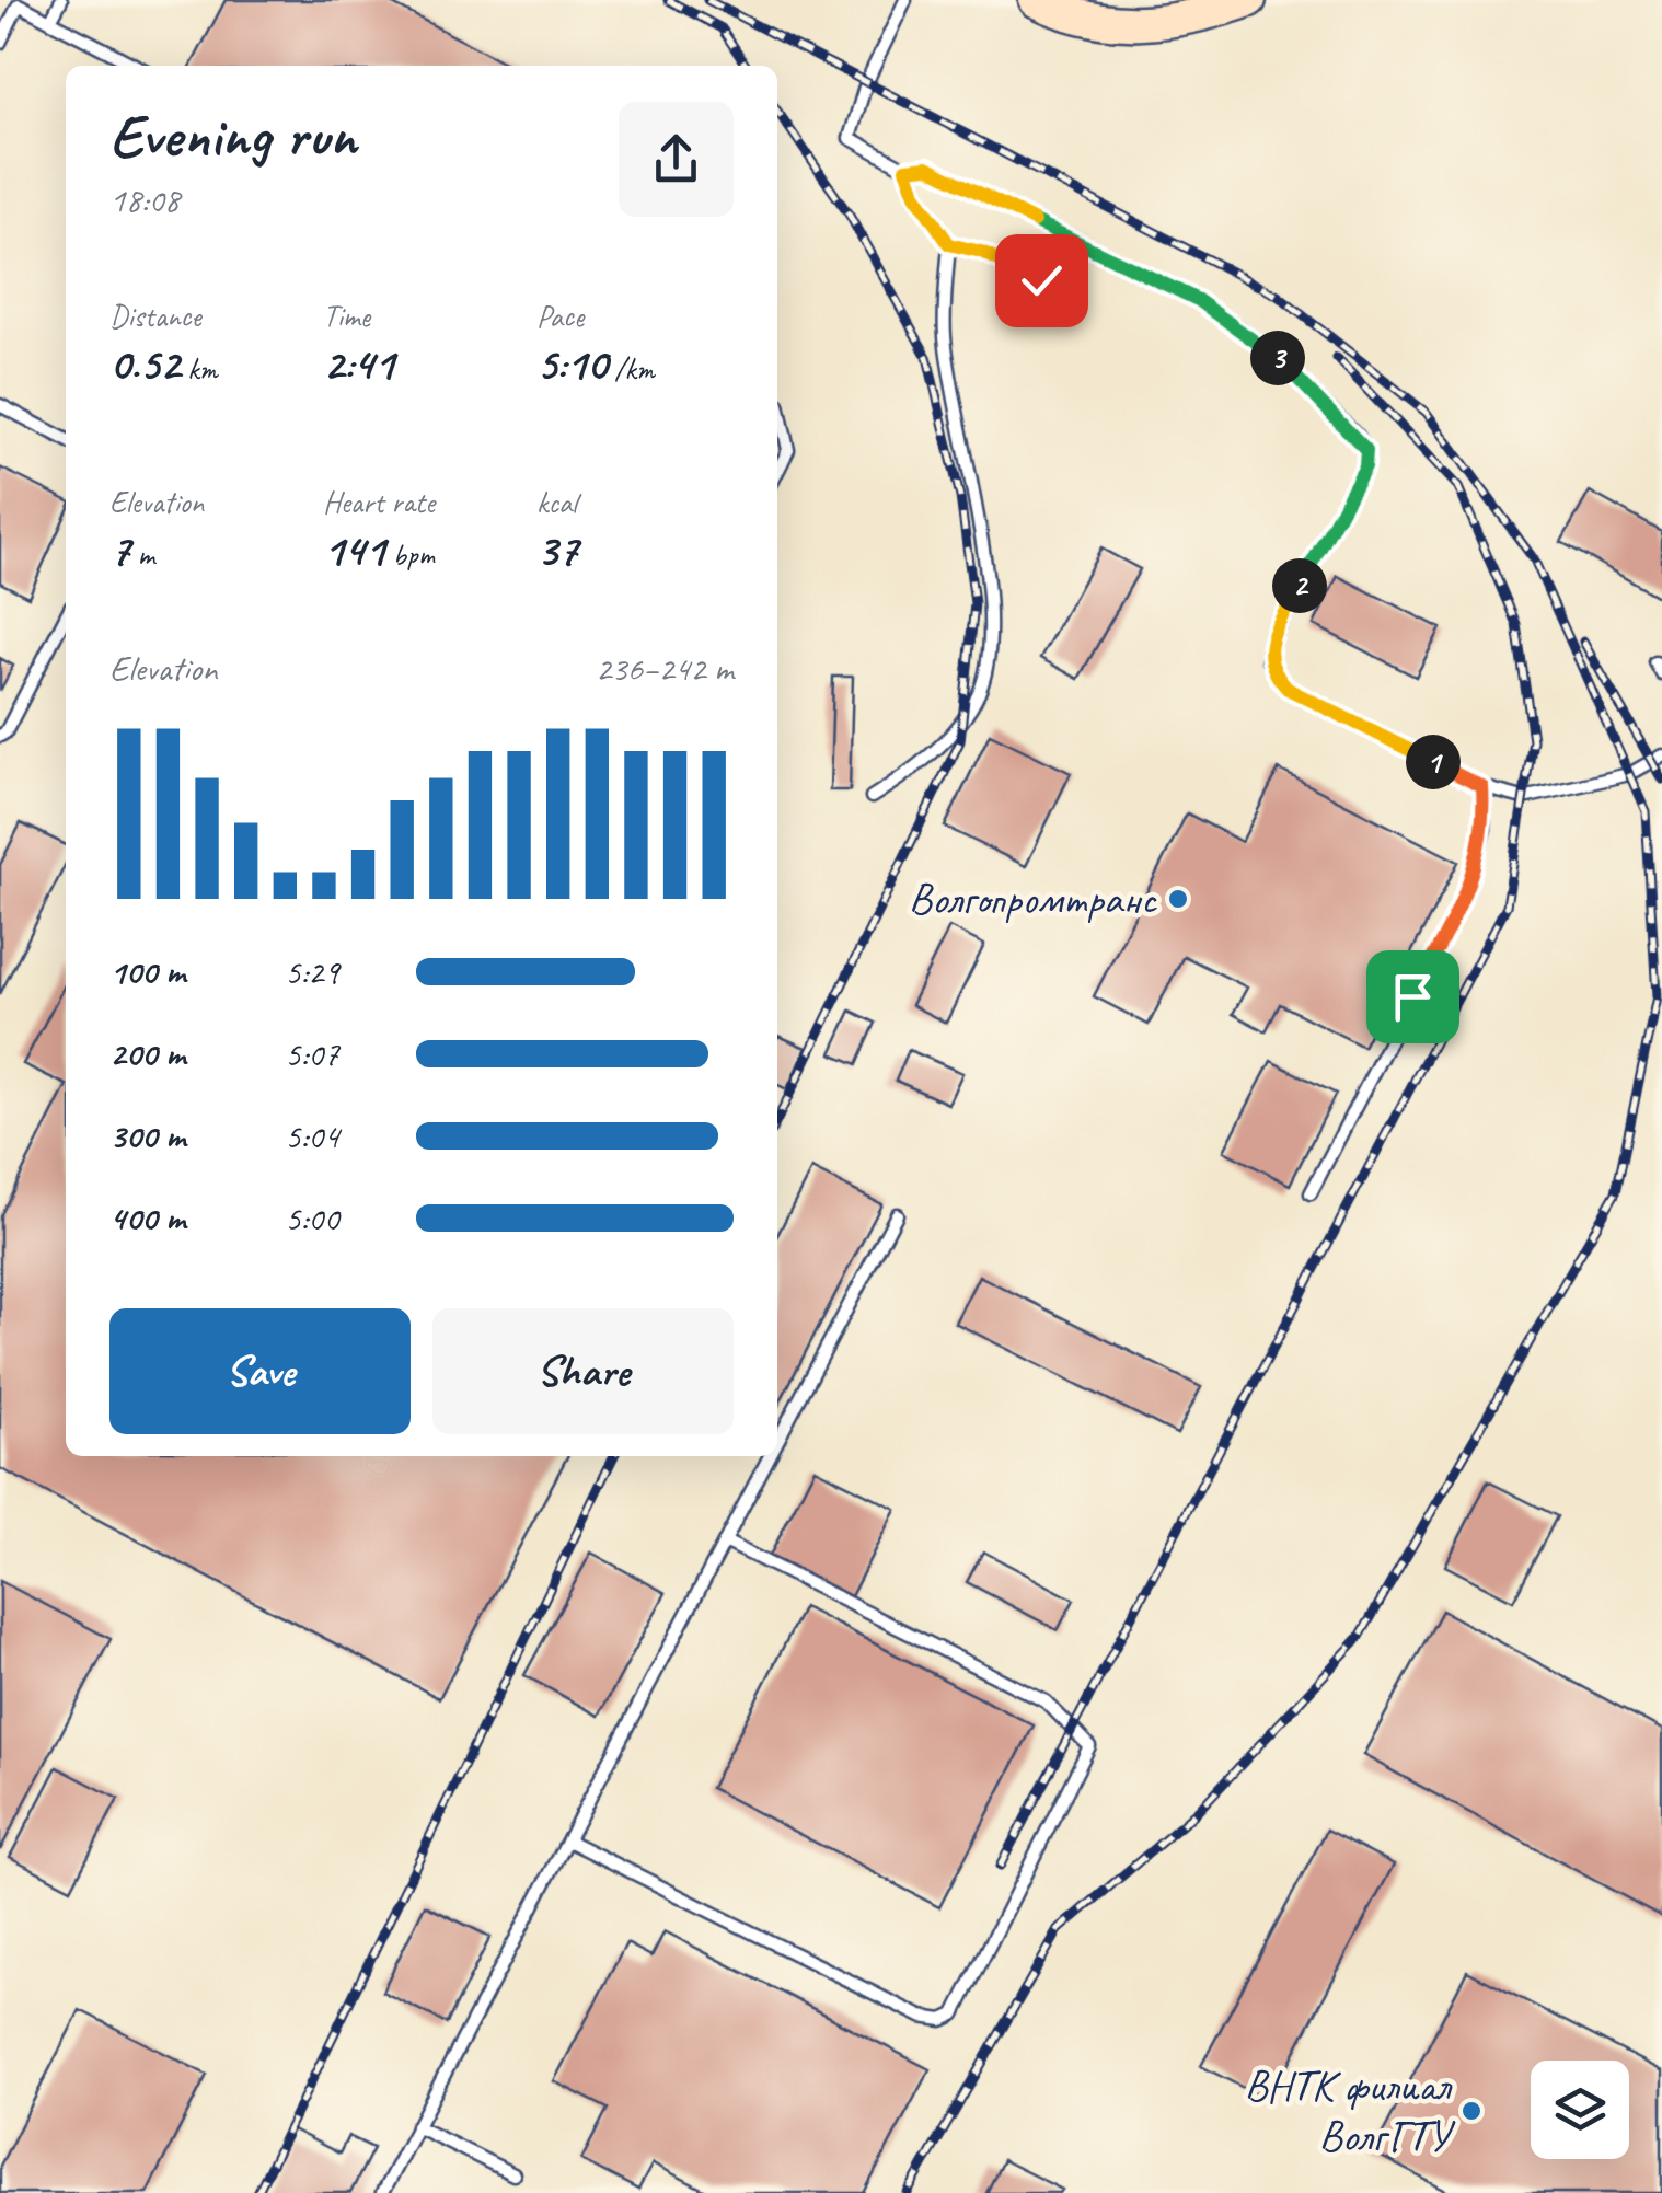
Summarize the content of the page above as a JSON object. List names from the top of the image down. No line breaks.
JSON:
{"places":["Волгопромтранс","ВНТК филиал ВолгГТУ"],"page":{"heading":["Evening run","18:08"],"stats":[["Distance","0.52 km"],["Time","2:41"],["Pace","5:10 /km"],["Elevation","7 m"],["Heart rate","141 bpm"],["kcal","37"]],"pins":["3","2","1"],"chart":["Elevation","236–242 m"],"list":[{"name":"100 m","note":"5:29"},{"name":"200 m","note":"5:07"},{"name":"300 m","note":"5:04"},{"name":"400 m","note":"5:00"}],"buttons":["Save","Share"]}}
